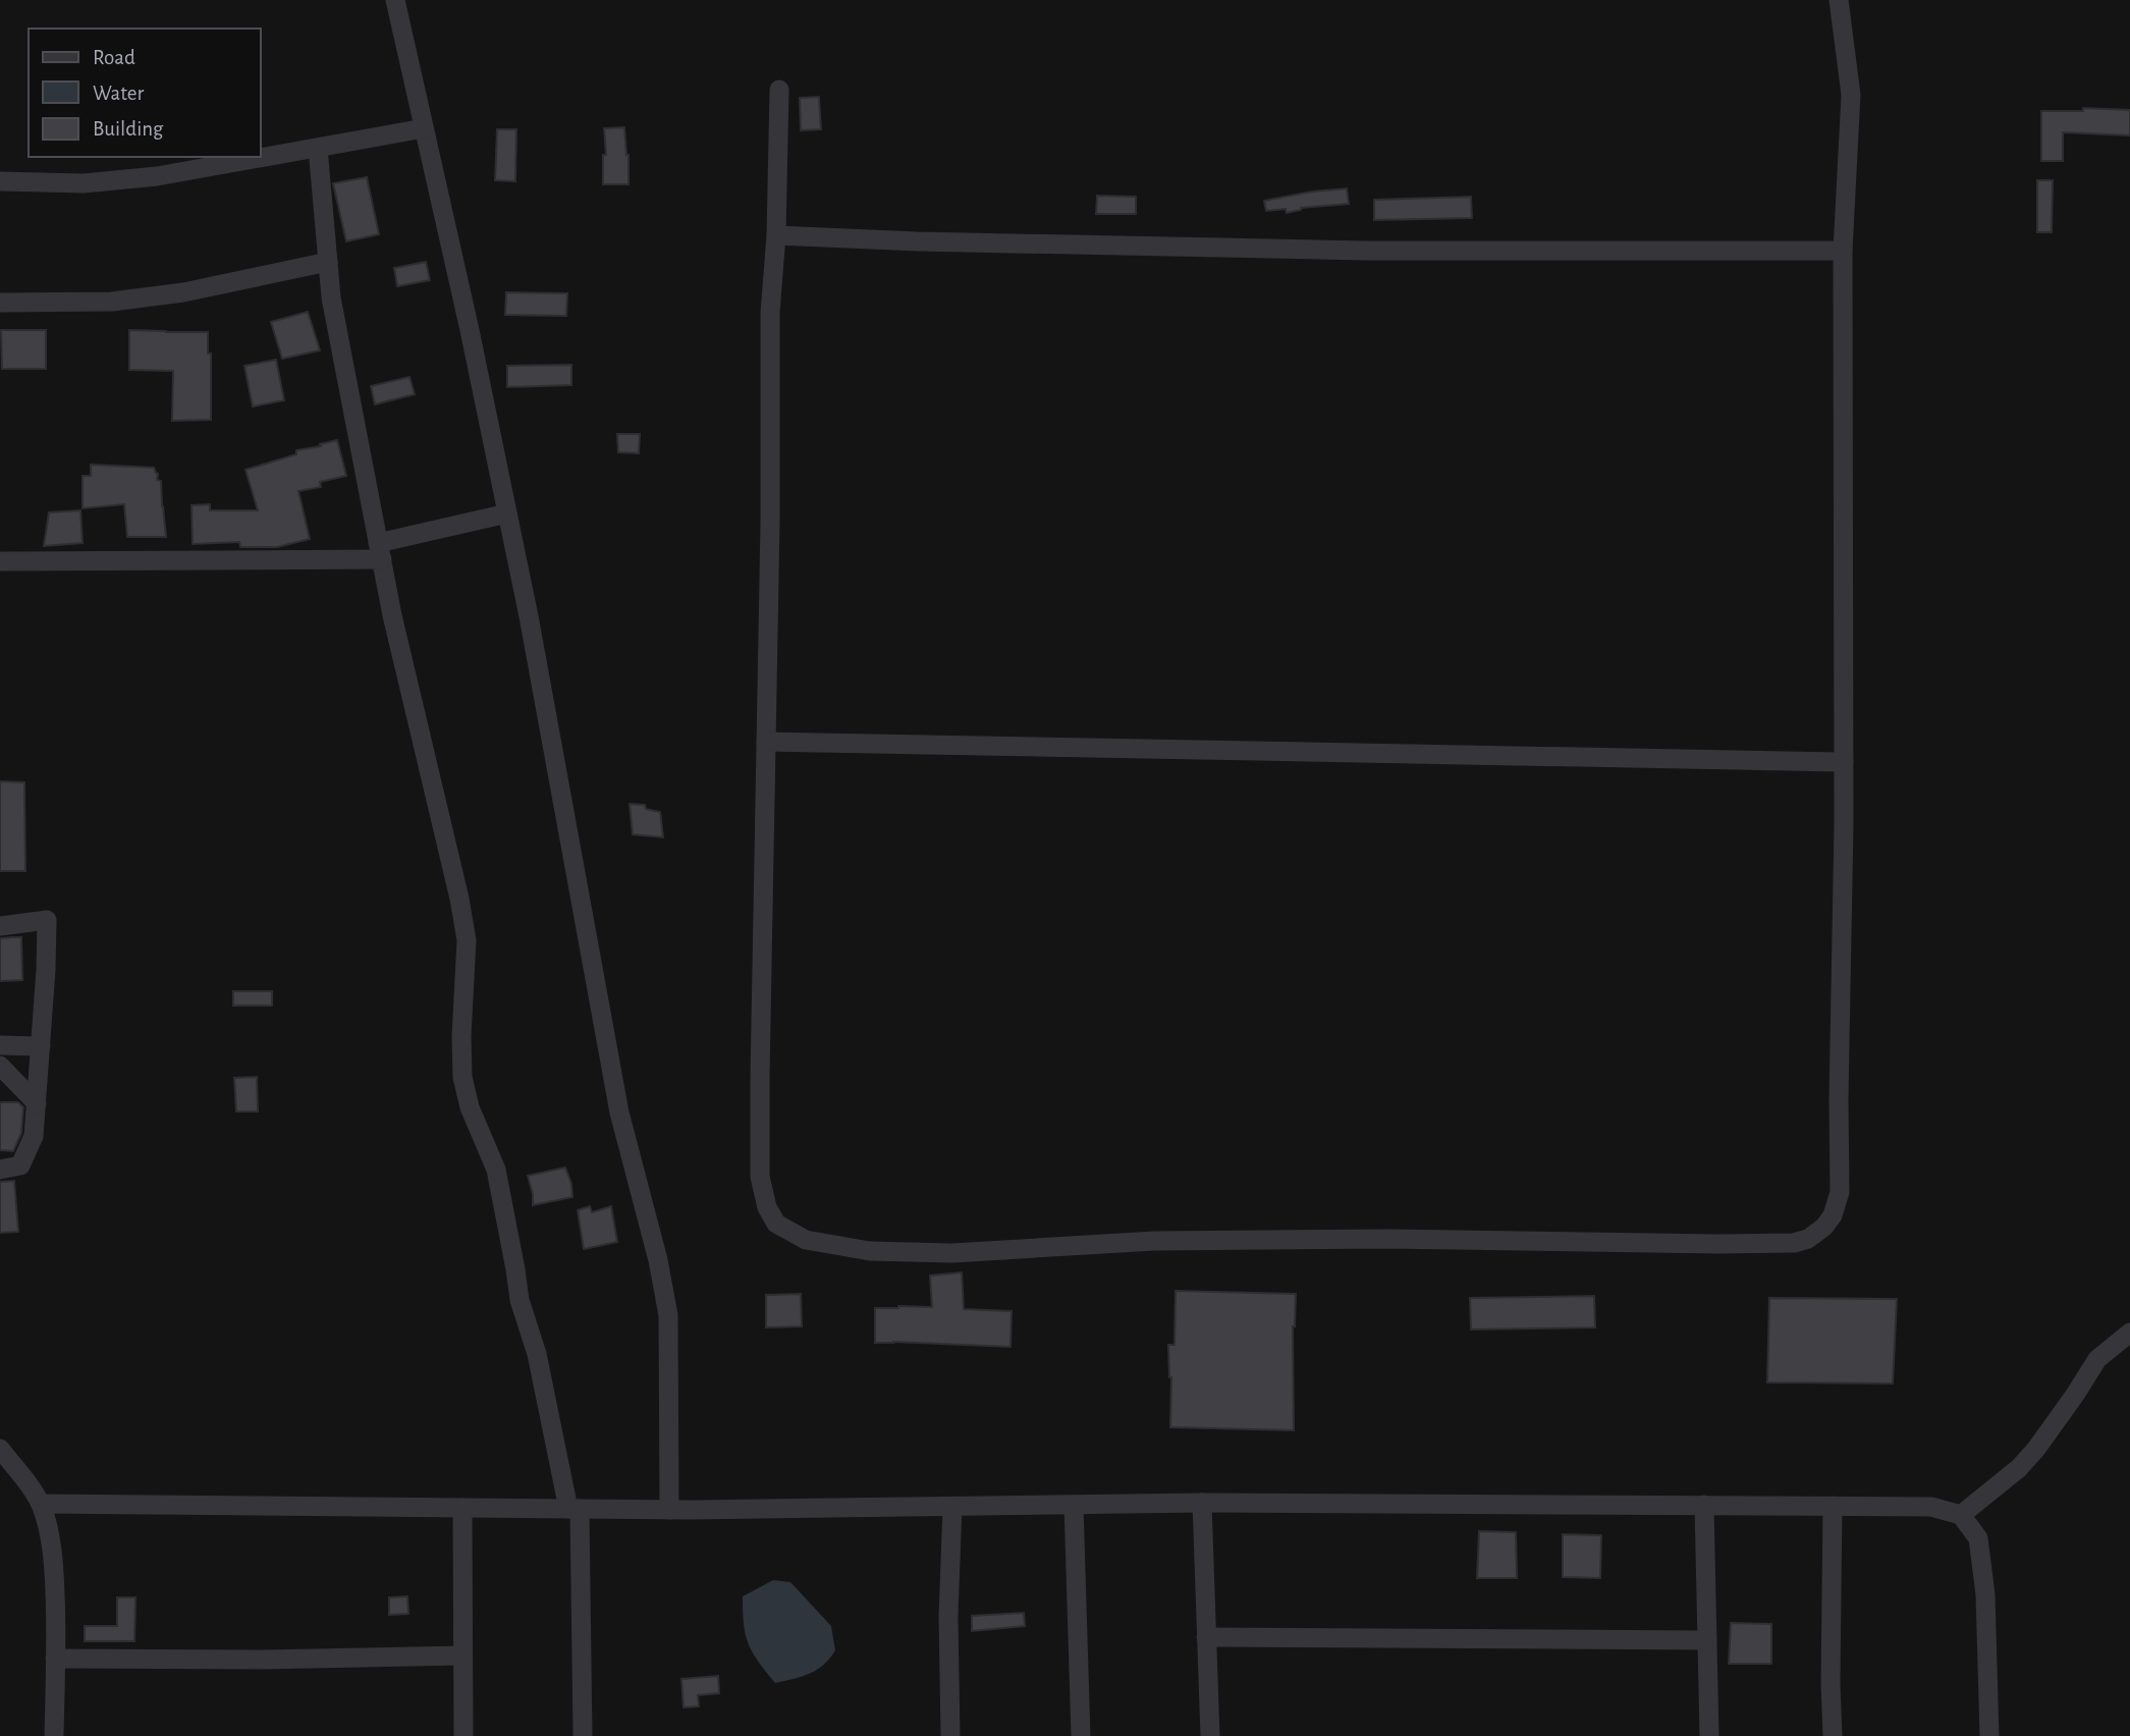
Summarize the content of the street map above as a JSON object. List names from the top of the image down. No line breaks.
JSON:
{"legend":["Road","Water","Building"]}
